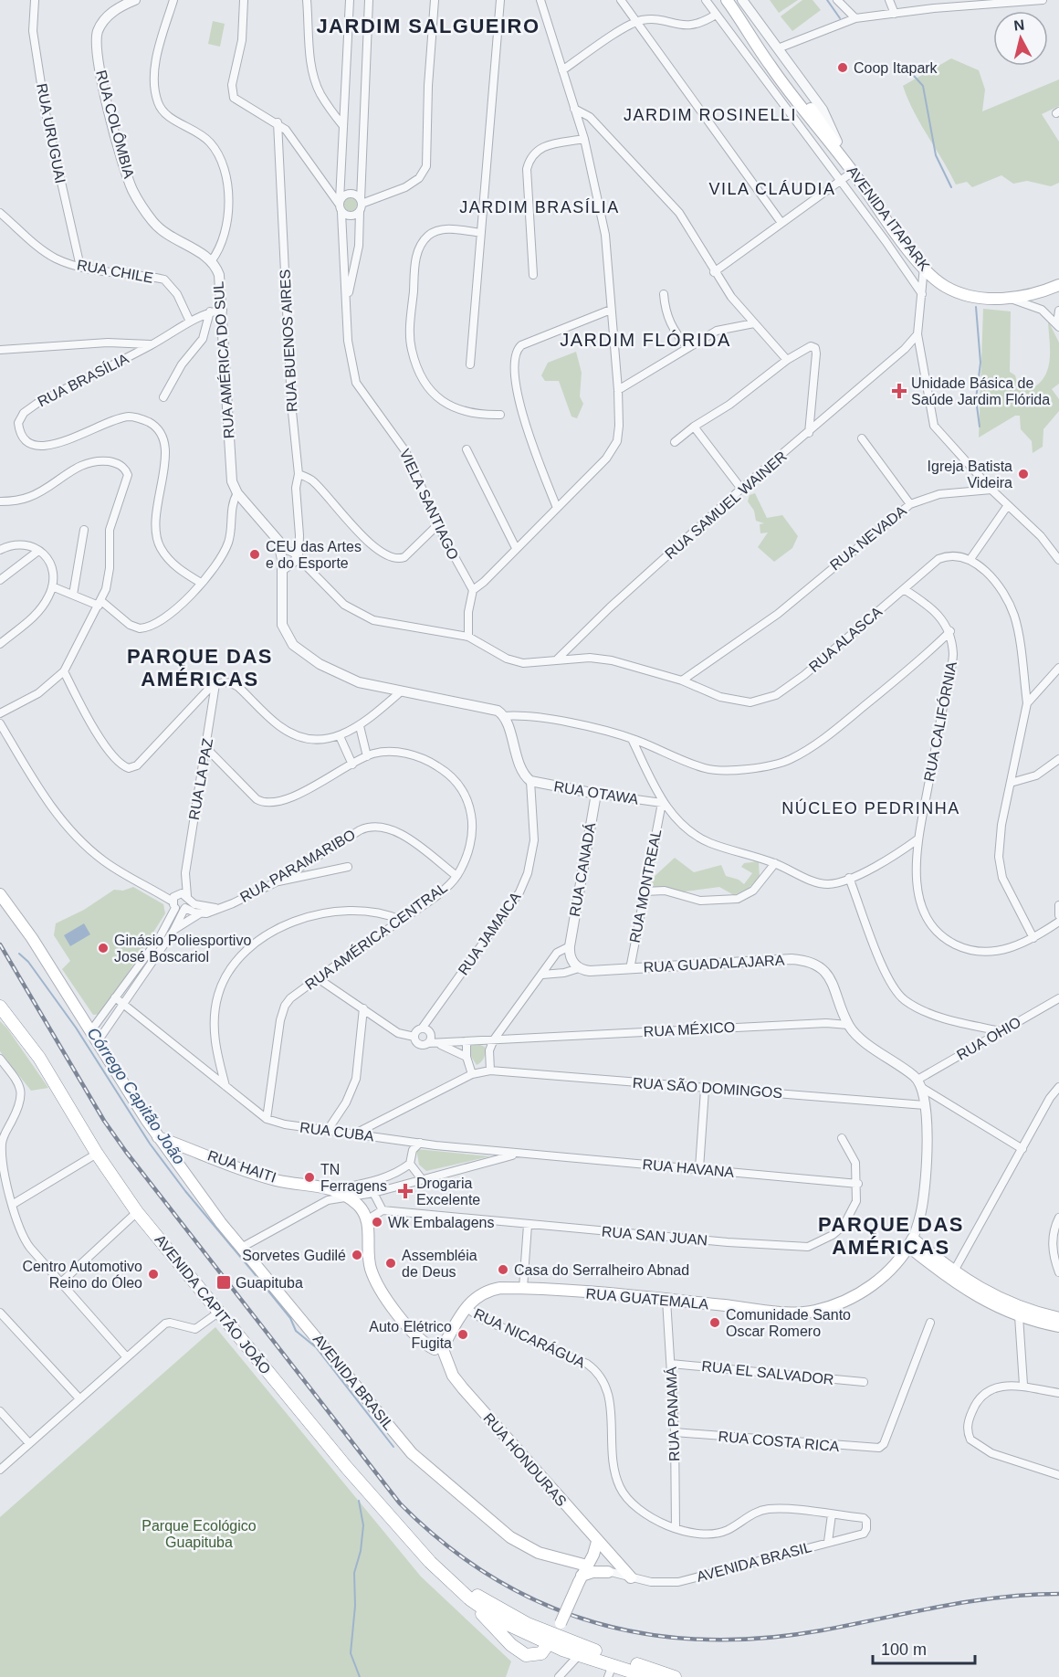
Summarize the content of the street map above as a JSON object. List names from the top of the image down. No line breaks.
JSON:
{"streets":{"highway":["AVENIDA CAPITÃO JOÃO"],"main road":["AVENIDA ITAPARK","RUA HAITI","RUA GUATEMALA","AVENIDA BRASIL","RUA HONDURAS"],"street":["RUA COLÔMBIA","RUA URUGUAI","RUA CHILE","RUA BUENOS AIRES","RUA AMÉRICA DO SUL","RUA BRASÍLIA","VIELA SANTIAGO","RUA SAMUEL WAINER","RUA NEVADA","RUA ALASCA","RUA CALIFÓRNIA","RUA LA PAZ","RUA OTAWA","RUA PARAMARIBO","RUA CANADÁ","RUA MONTREAL","RUA JAMAICA","RUA AMÉRICA CENTRAL","RUA GUADALAJARA","RUA MÉXICO","RUA OHIO","RUA SÃO DOMINGOS","RUA CUBA","RUA HAVANA","RUA SAN JUAN","RUA NICARÁGUA","RUA EL SALVADOR","RUA PANAMÁ","RUA COSTA RICA"]},"crossings":[["RUA COLÔMBIA","RUA AMÉRICA DO SUL"],["RUA URUGUAI","RUA CHILE"],["RUA CHILE","RUA BRASÍLIA"],["RUA AMÉRICA DO SUL","RUA BRASÍLIA"],["RUA SAMUEL WAINER","RUA ALASCA"],["RUA NEVADA","RUA ALASCA"],["RUA LA PAZ","RUA PARAMARIBO"],["RUA LA PAZ","RUA AMÉRICA CENTRAL"],["RUA LA PAZ","AVENIDA BRASIL"],["RUA OTAWA","RUA CANADÁ"],["RUA OTAWA","RUA MONTREAL"],["RUA OTAWA","RUA JAMAICA"],["RUA PARAMARIBO","RUA AMÉRICA CENTRAL"],["RUA MONTREAL","RUA GUADALAJARA"],["RUA JAMAICA","RUA MÉXICO"],["RUA AMÉRICA CENTRAL","RUA CUBA"],["RUA GUADALAJARA","RUA MÉXICO"],["RUA OHIO","RUA GUATEMALA"],["RUA SÃO DOMINGOS","RUA CUBA"],["RUA SÃO DOMINGOS","RUA GUATEMALA"],["RUA CUBA","RUA HAVANA"],["RUA HAITI","RUA HAVANA"],["RUA HAITI","AVENIDA BRASIL"],["RUA HAVANA","RUA SAN JUAN"],["RUA HAVANA","AVENIDA BRASIL"],["RUA GUATEMALA","RUA NICARÁGUA"],["RUA GUATEMALA","RUA PANAMÁ"],["RUA GUATEMALA","RUA HONDURAS"],["RUA NICARÁGUA","AVENIDA BRASIL"],["RUA NICARÁGUA","RUA PANAMÁ"],["RUA EL SALVADOR","RUA PANAMÁ"],["AVENIDA BRASIL","RUA HONDURAS"],["RUA PANAMÁ","RUA COSTA RICA"]],"districts":["JARDIM SALGUEIRO","JARDIM ROSINELLI","VILA CLÁUDIA","JARDIM BRASÍLIA","JARDIM FLÓRIDA","PARQUE DAS AMÉRICAS","NÚCLEO PEDRINHA","PARQUE DAS AMÉRICAS"],"water":["Córrego Capitão João"],"parks":["Parque Ecológico Guapituba"],"places":{"other":["Coop Itapark","Igreja Batista Videira","CEU das Artes e do Esporte","Ginásio Poliesportivo José Boscariol","TN Ferragens","Wk Embalagens","Sorvetes Gudilé","Assembléia de Deus","Casa do Serralheiro Abnad","Centro Automotivo Reino do Óleo","Comunidade Santo Oscar Romero","Auto Elétrico Fugita"],"health":["Unidade Básica de Saúde Jardim Flórida","Drogaria Excelente"],"transit":["Guapituba"]},"scale_bar":"100 m","north":"top"}
